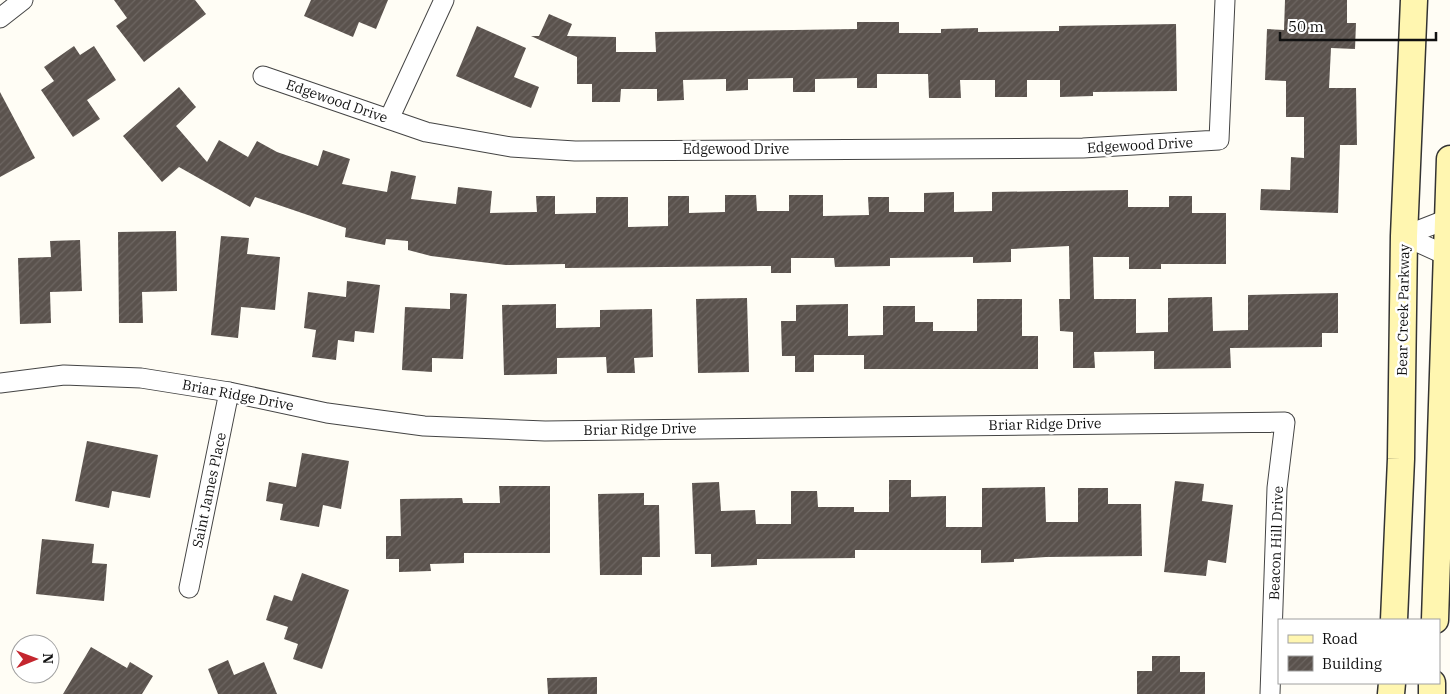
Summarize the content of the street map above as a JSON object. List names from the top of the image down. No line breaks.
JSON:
{"streets":{"main road":["Bear Creek Parkway"],"street":["Edgewood Drive","Briar Ridge Drive","Saint James Place","Beacon Hill Drive"]},"crossings":[["Briar Ridge Drive","Saint James Place"],["Briar Ridge Drive","Beacon Hill Drive"]],"legend":["Road","Building"],"scale_bar":"50 m","north":"right"}
